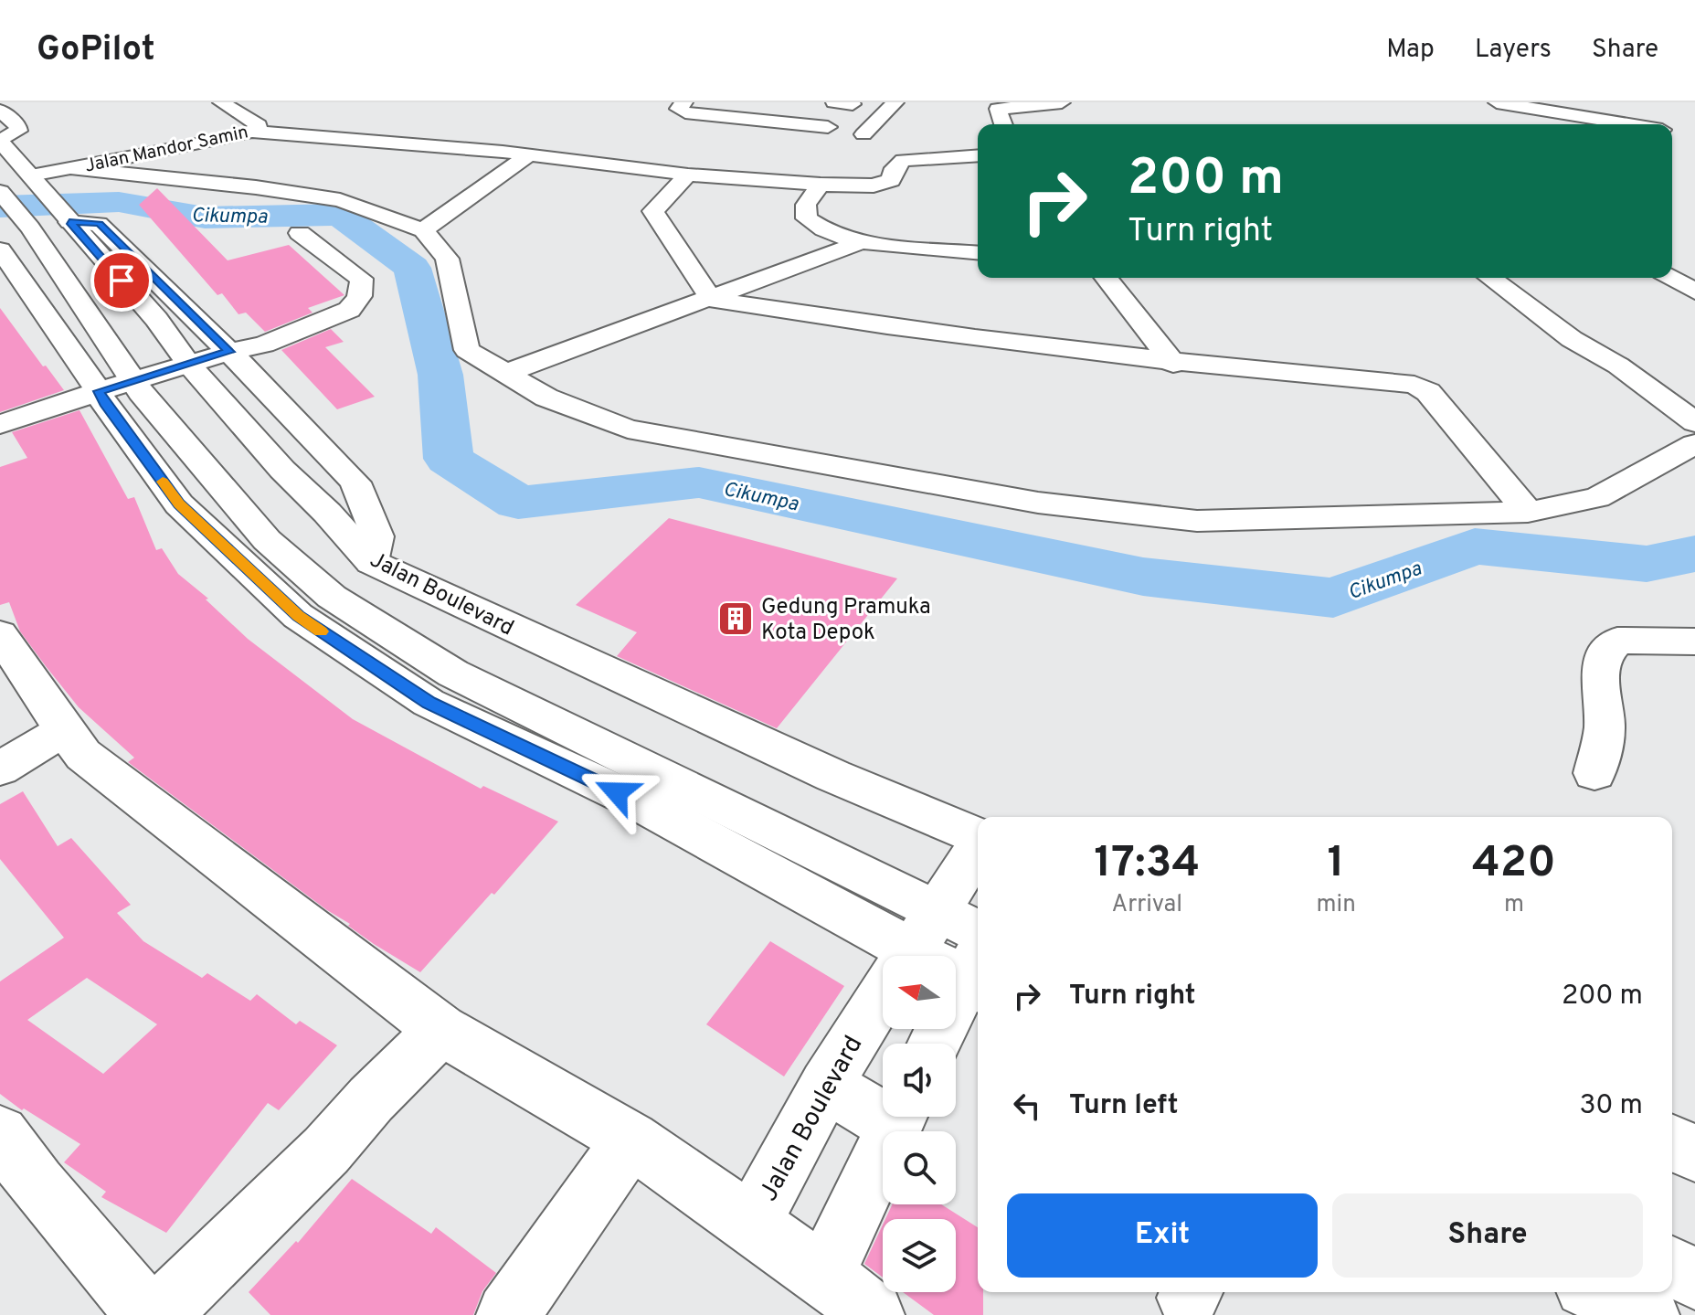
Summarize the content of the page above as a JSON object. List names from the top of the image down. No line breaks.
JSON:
{"streets":{"street":["Jalan Mandor Samin","Jalan Boulevard"]},"crossings":[["Jalan Mandor Samin","Jalan Boulevard"]],"water":["Cikumpa"],"places":{"building":["Gedung Pramuka Kota Depok"]},"north":"left","page":{"header":"GoPilot","nav":["Map","Layers","Share"],"turn":["200 m","Turn right"],"eta":["17:34","Arrival","1","min","420","m"],"list":[{"name":"Turn right","value":"200 m"},{"name":"Turn left","value":"30 m"}],"buttons":["Exit","Share"]}}
